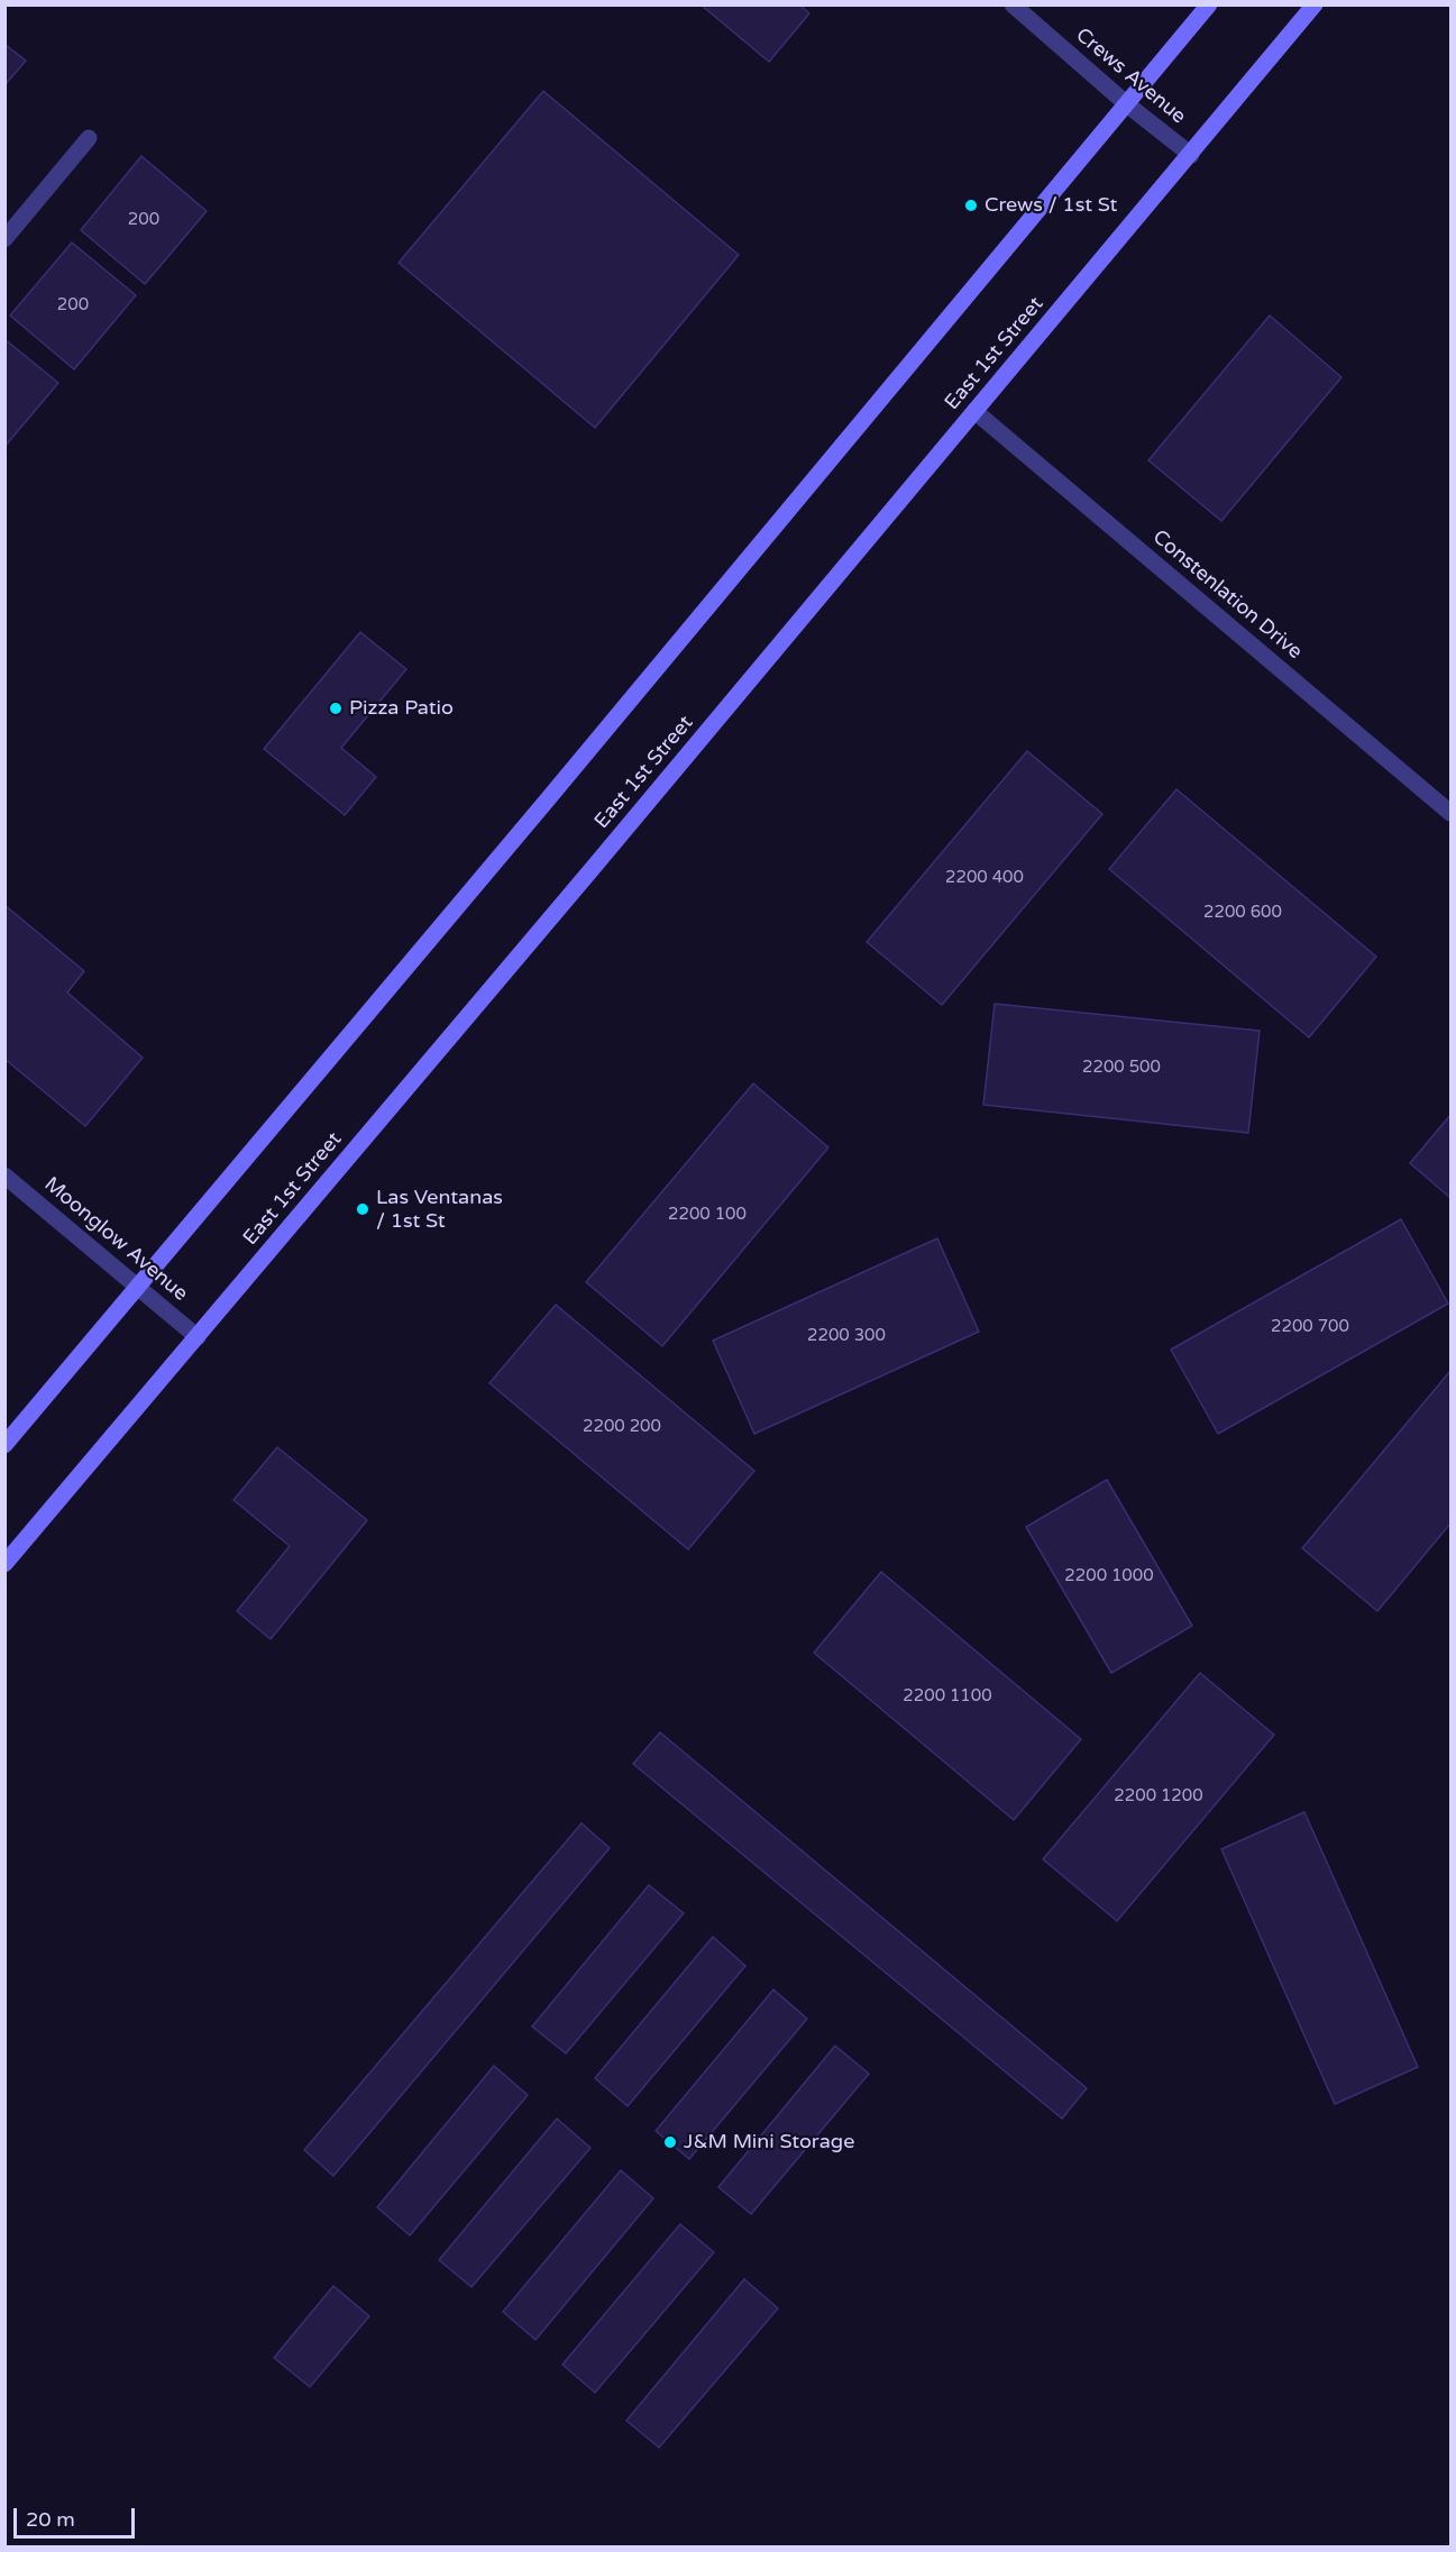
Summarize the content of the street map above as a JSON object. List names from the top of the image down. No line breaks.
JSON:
{"streets":{"main road":["East 1st Street"],"street":["Crews Avenue","Constenlation Drive","Moonglow Avenue"]},"crossings":[["Crews Avenue","East 1st Street"],["East 1st Street","Constenlation Drive"],["East 1st Street","Moonglow Avenue"]],"places":["Crews / 1st St","Pizza Patio","Las Ventanas / 1st St","J&M Mini Storage"],"house_numbers":["200","200","2200 400","2200 600","2200 500","2200 100","2200 700","2200 300","2200 200","2200 1000","2200 1100","2200 1200"],"scale_bar":"20 m"}
